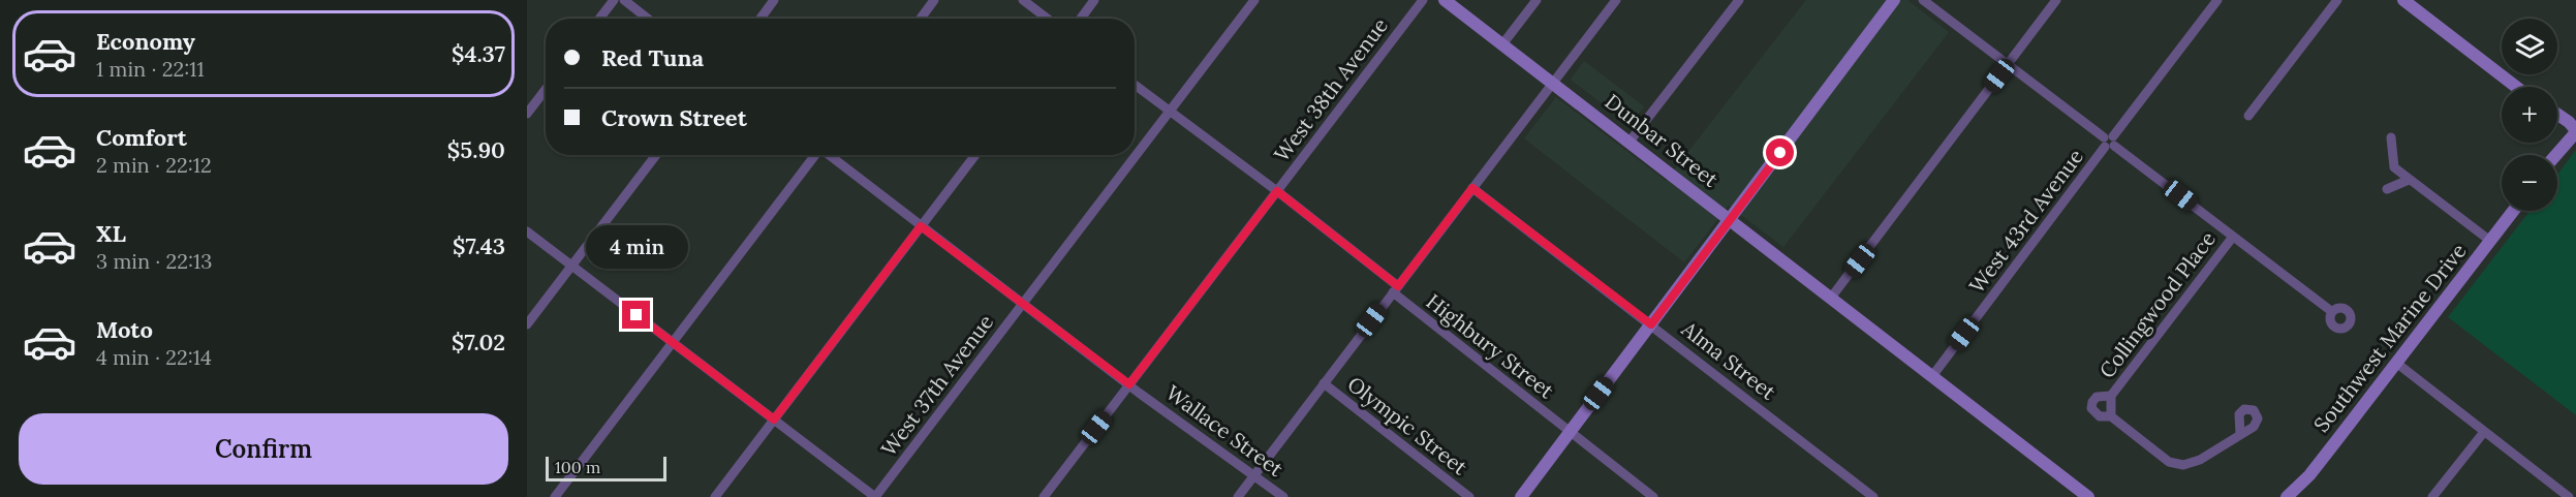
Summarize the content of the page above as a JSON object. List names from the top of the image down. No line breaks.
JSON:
{"streets":{"main road":["Dunbar Street","Southwest Marine Drive"],"street":["West 38th Avenue","West 43rd Avenue","Collingwood Place","Highbury Street","Alma Street","West 37th Avenue","Olympic Street","Wallace Street"]},"crossings":[["West 38th Avenue","Highbury Street"],["West 38th Avenue","Wallace Street"],["Dunbar Street","West 43rd Avenue"],["Highbury Street","West 37th Avenue"],["West 37th Avenue","Wallace Street"]],"scale_bar":"100 m","page":{"list":[{"name":"Economy","note":"1 min · 22:11","value":"$4.37"},{"name":"Comfort","note":"2 min · 22:12","value":"$5.90"},{"name":"XL","note":"3 min · 22:13","value":"$7.43"},{"name":"Moto","note":"4 min · 22:14","value":"$7.02"}],"map_buttons":["+","−"],"banner":["Red Tuna","Crown Street"],"bubble":"4 min","buttons":"Confirm","scale":"100 m"}}
